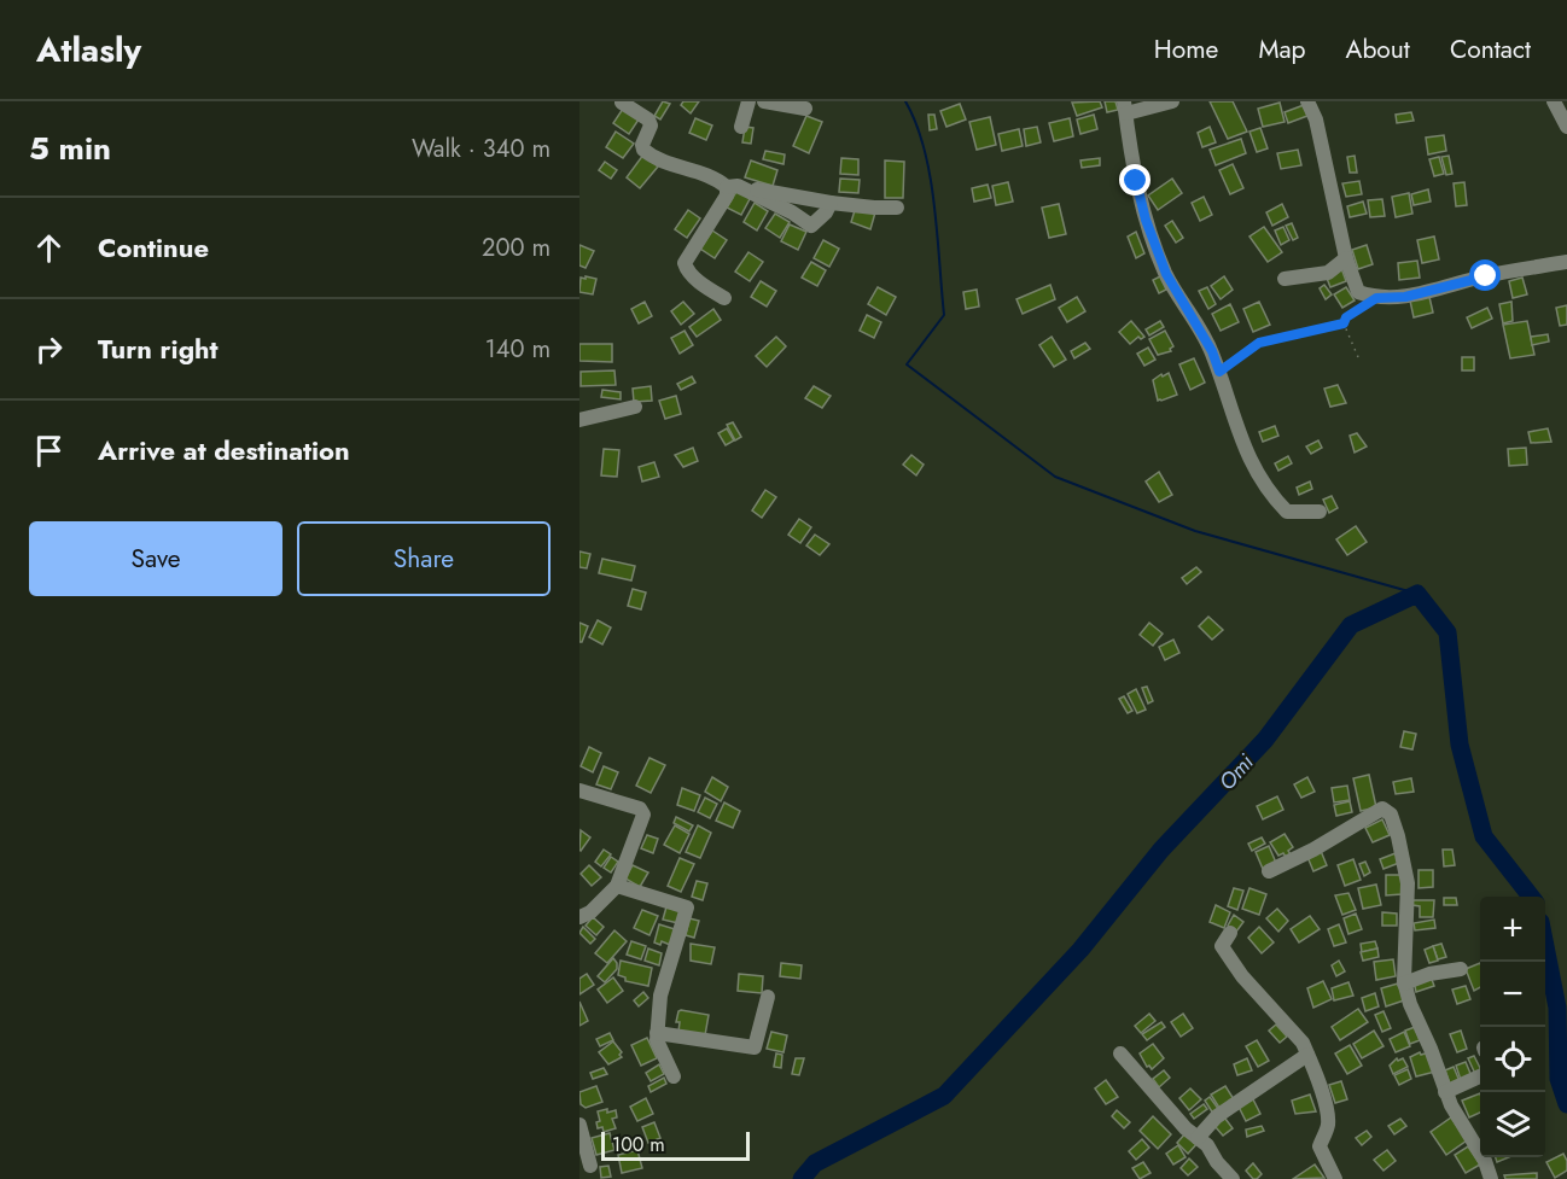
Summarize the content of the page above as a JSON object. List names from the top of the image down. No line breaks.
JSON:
{"water":["Omi"],"scale_bar":"100 m","page":{"header":"Atlasly","nav":["Home","Map","About","Contact"],"heading":["5 min","Walk · 340 m"],"list":[["Continue","200 m"],["Turn right","140 m"],"Arrive at destination"],"buttons":["Save","Share"],"map_buttons":["+","−"],"scale":"100 m"}}
